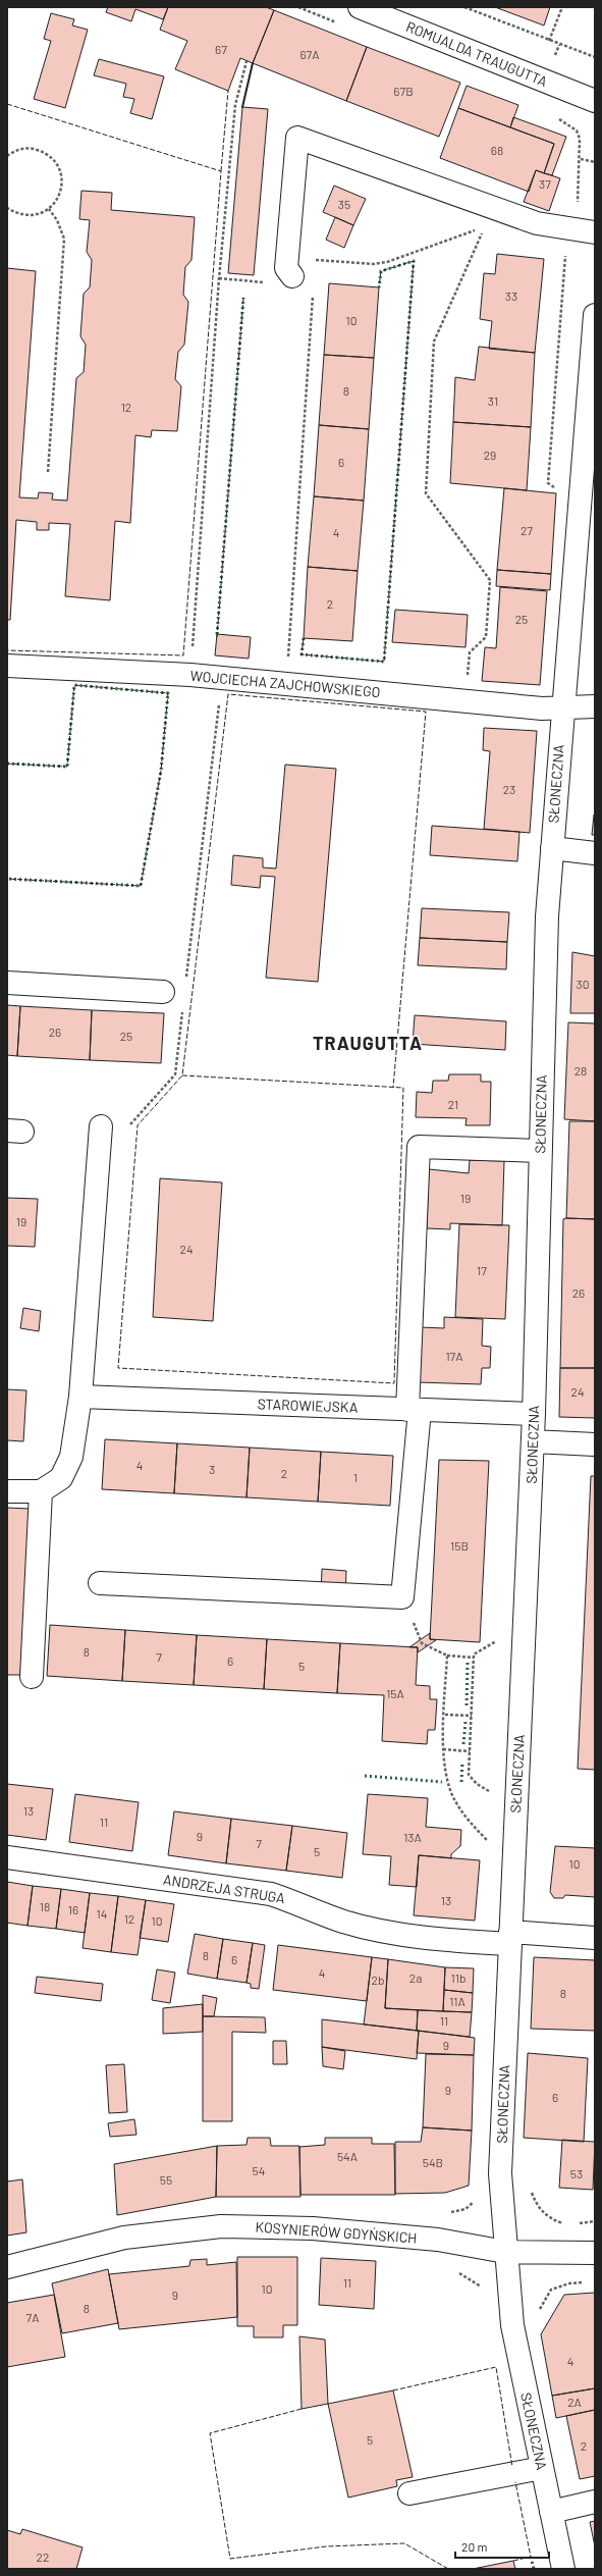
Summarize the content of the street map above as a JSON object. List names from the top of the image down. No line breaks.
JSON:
{"streets":{"street":["ROMUALDA TRAUGUTTA","WOJCIECHA ZAJCHOWSKIEGO","SŁONECZNA","STAROWIEJSKA","ANDRZEJA STRUGA","KOSYNIERÓW GDYŃSKICH"]},"crossings":[["WOJCIECHA ZAJCHOWSKIEGO","SŁONECZNA"],["SŁONECZNA","STAROWIEJSKA"],["SŁONECZNA","ANDRZEJA STRUGA"],["SŁONECZNA","KOSYNIERÓW GDYŃSKICH"]],"districts":["TRAUGUTTA"],"house_numbers":["67","67A","67B","68","37","35","33","10","8","31","12","29","6","27","4","2","25","23","30","26","25","28","21","19","19","24","17","26","17A","24","4","3","2","1","15B","8","7","6","5","15A","13","11","9","13A","7","5","10","13","18","16","14","12","10","8","6","4","2a","11b","2b","8","11A","11","9","9","6","54A","54B","54","53","55","11","10","9","8","7A","4","2A","5","2","22"],"scale_bar":"20 m"}
